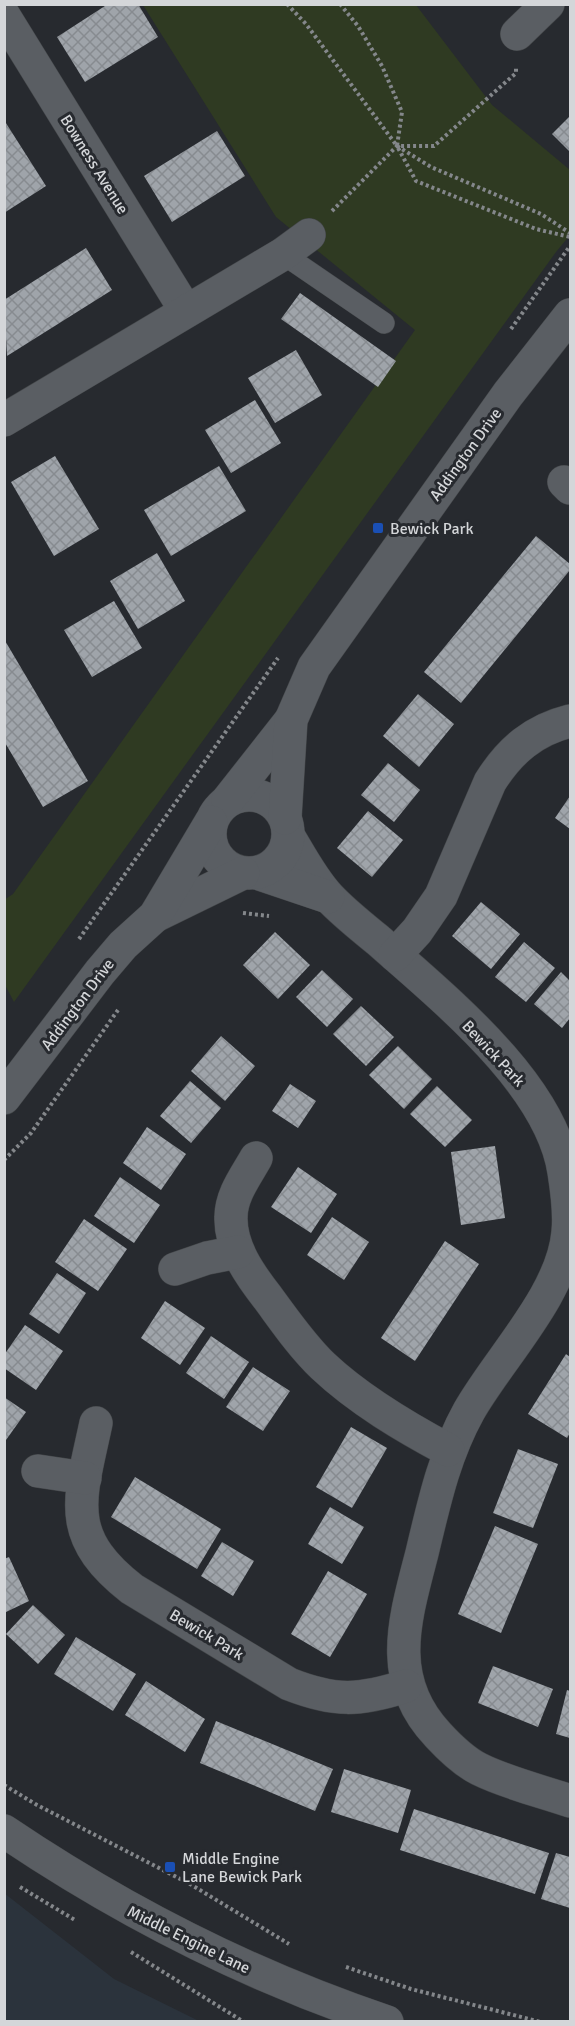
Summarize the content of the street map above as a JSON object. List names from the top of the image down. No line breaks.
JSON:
{"streets":{"street":["Bowness Avenue","Addington Drive","Bewick Park","Middle Engine Lane"]},"crossings":[["Addington Drive","Bewick Park"]],"places":{"transit":["Bewick Park","Middle Engine Lane Bewick Park"]}}
